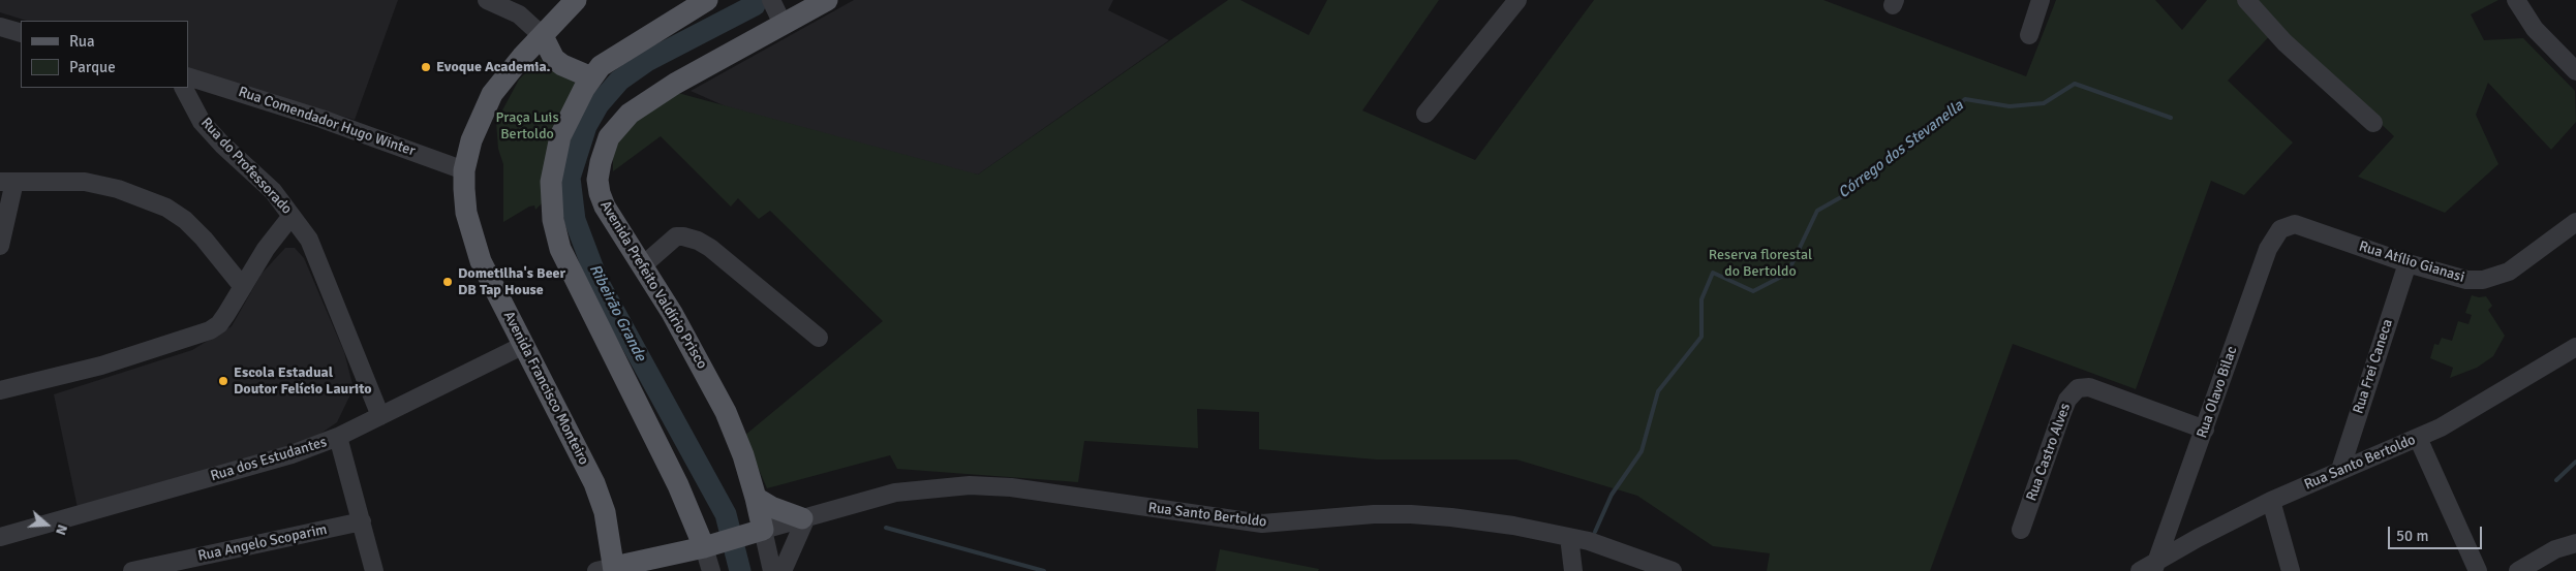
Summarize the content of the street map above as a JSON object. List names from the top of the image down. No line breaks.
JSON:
{"streets":{"main road":["Avenida Prefeito Valdírio Prisco","Avenida Francisco Monteiro"],"street":["Rua Comendador Hugo Winter","Rua do Professorado","Rua Atílio Gianasi","Rua Frei Caneca","Rua Olavo Bilac","Rua Castro Alves","Rua dos Estudantes","Rua Santo Bertoldo","Rua Angelo Scoparim"]},"crossings":[["Rua Comendador Hugo Winter","Avenida Francisco Monteiro"],["Rua do Professorado","Rua dos Estudantes"],["Rua Atílio Gianasi","Rua Frei Caneca"],["Rua Atílio Gianasi","Rua Olavo Bilac"],["Avenida Prefeito Valdírio Prisco","Rua Santo Bertoldo"],["Rua Frei Caneca","Rua Santo Bertoldo"],["Avenida Francisco Monteiro","Rua dos Estudantes"],["Rua Olavo Bilac","Rua Castro Alves"],["Rua Olavo Bilac","Rua Santo Bertoldo"]],"water":["Córrego dos Stevanella","Ribeirão Grande"],"parks":["Praça Luis Bertoldo","Reserva florestal do Bertoldo"],"places":["Evoque Academia.","Dometilha's Beer DB Tap House","Escola Estadual Doutor Felício Laurito"],"legend":["Rua","Parque"],"scale_bar":"50 m","north":"right"}
